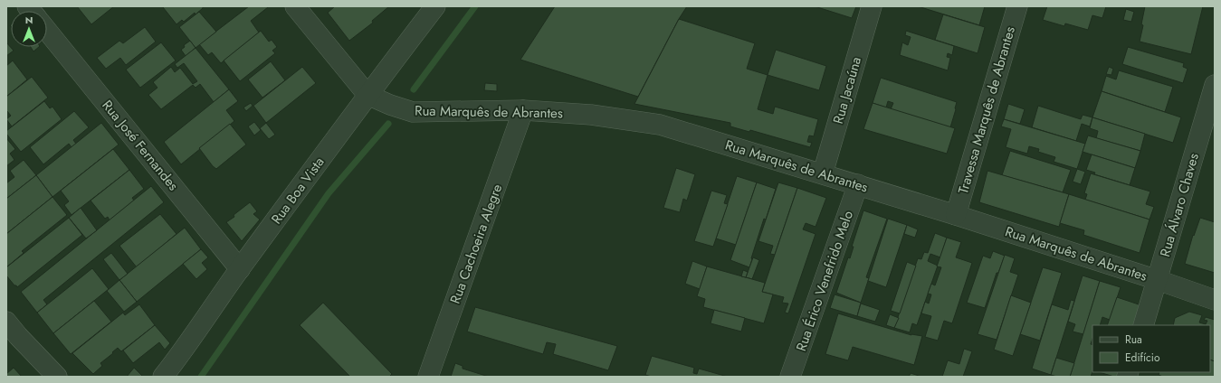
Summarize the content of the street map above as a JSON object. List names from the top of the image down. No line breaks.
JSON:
{"streets":{"street":["Rua Jacaúna","Travessa Marquês de Abrantes","Rua Marquês de Abrantes","Rua José Fernandes","Rua Boa Vista","Rua Álvaro Chaves","Rua Cachoeira Alegre","Rua Érico Venefrido Melo"]},"crossings":[["Rua Jacaúna","Rua Marquês de Abrantes"],["Travessa Marquês de Abrantes","Rua Marquês de Abrantes"],["Rua Marquês de Abrantes","Rua Boa Vista"],["Rua Marquês de Abrantes","Rua Álvaro Chaves"],["Rua Marquês de Abrantes","Rua Cachoeira Alegre"],["Rua Marquês de Abrantes","Rua Érico Venefrido Melo"],["Rua José Fernandes","Rua Boa Vista"]],"legend":["Rua","Edifício"],"north":"top"}
